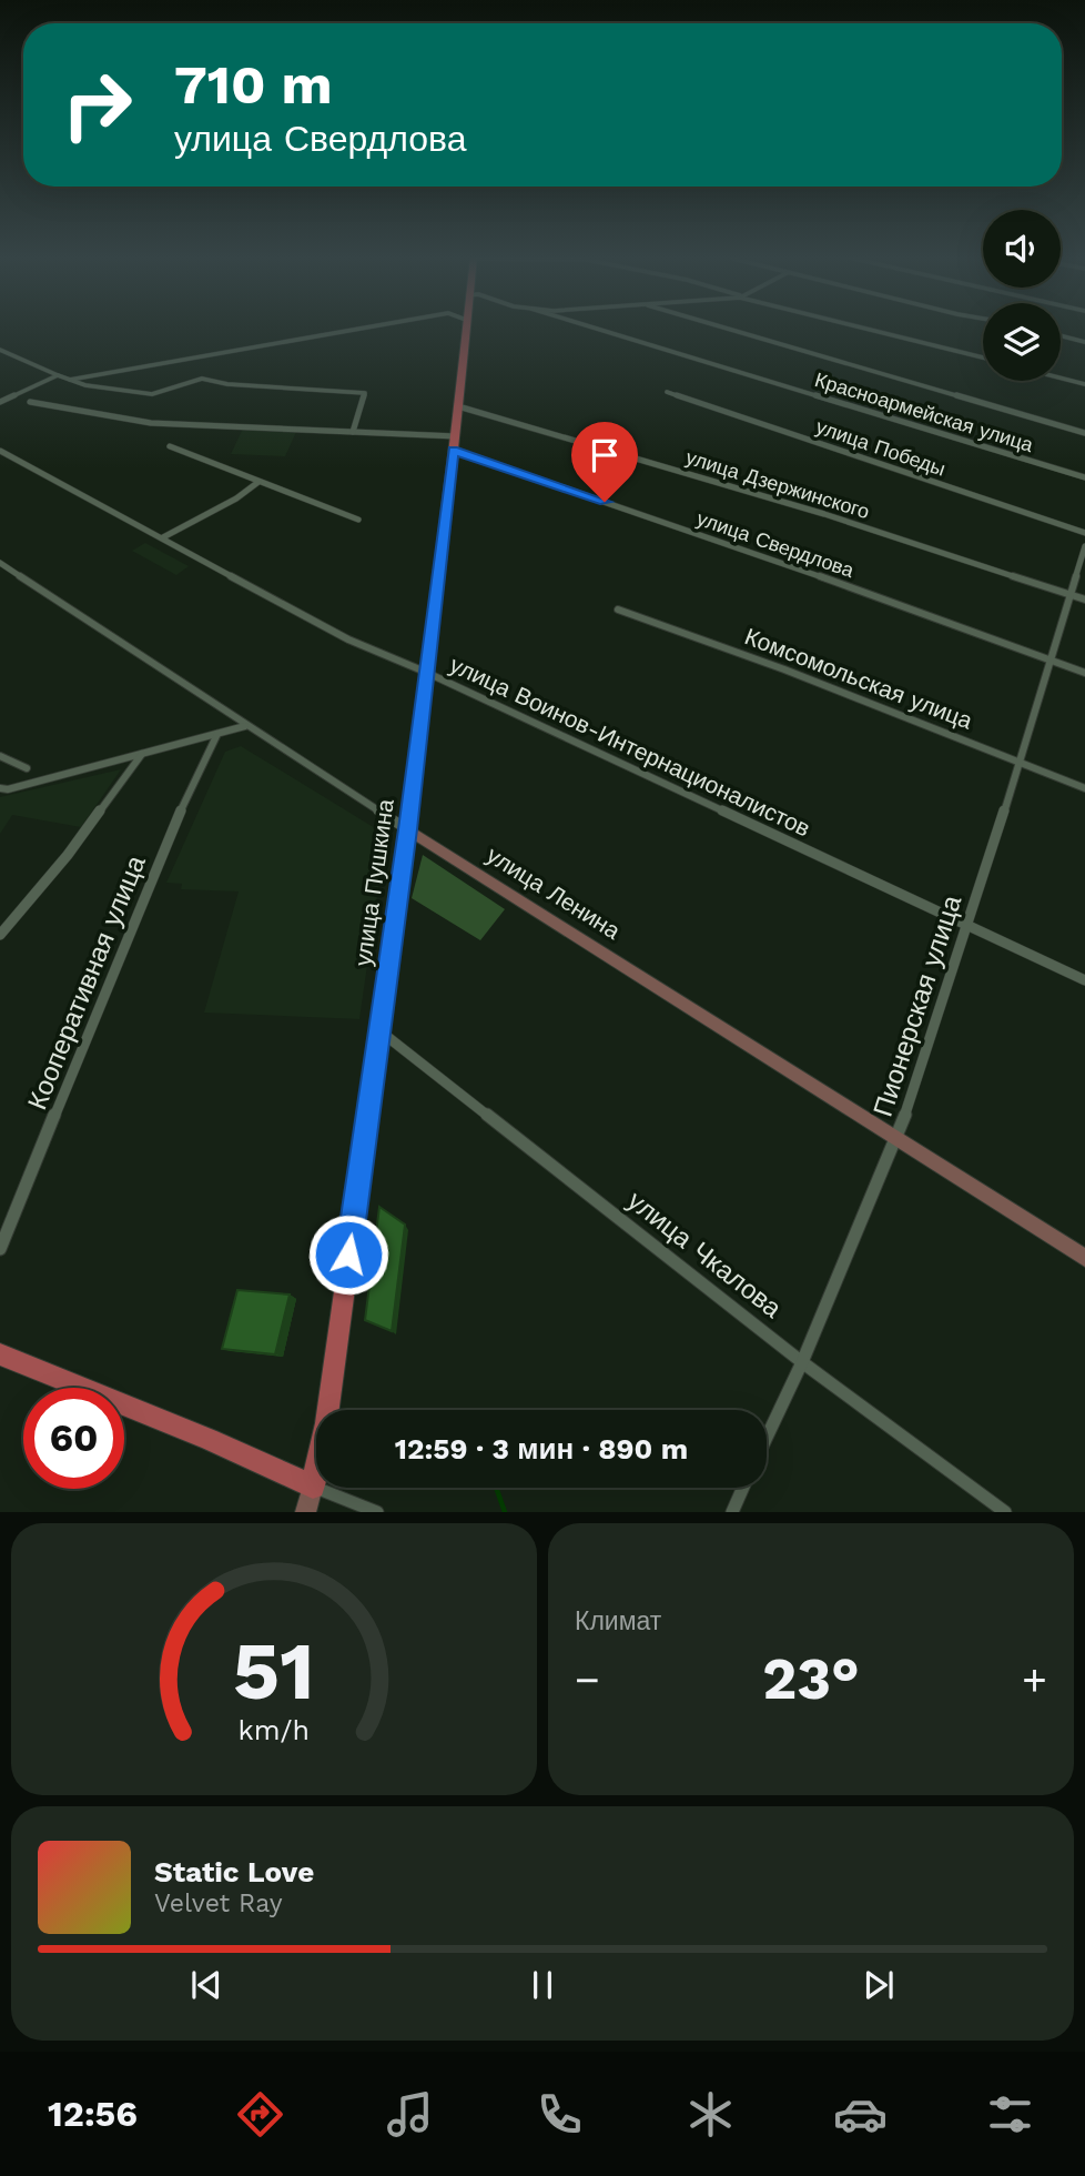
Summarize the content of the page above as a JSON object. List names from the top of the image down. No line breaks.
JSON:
{"streets":{"main road":["улица Пушкина","улица Ленина"],"street":["Красноармейская улица","улица Победы","улица Дзержинского","улица Свердлова","Комсомольская улица","улица Воинов-Интернационалистов","Кооперативная улица","Пионерская улица","улица Чкалова"]},"crossings":[["улица Дзержинского","улица Пушкина"],["улица Дзержинского","Пионерская улица"],["улица Свердлова","улица Пушкина"],["улица Свердлова","Пионерская улица"],["Комсомольская улица","Пионерская улица"],["улица Воинов-Интернационалистов","улица Пушкина"],["улица Воинов-Интернационалистов","Пионерская улица"],["улица Пушкина","улица Ленина"],["улица Пушкина","улица Чкалова"],["улица Ленина","Пионерская улица"],["Пионерская улица","улица Чкалова"]],"page":{"turn":["710 m","улица Свердлова"],"limit":"60","trip":"12:59 · 3 мин · 890 m","tile":"Климат","heat":["−","23°","+"],"song":["Static Love","Velvet Ray"],"tabs":"12:56","gauge":["51","km/h"]}}
